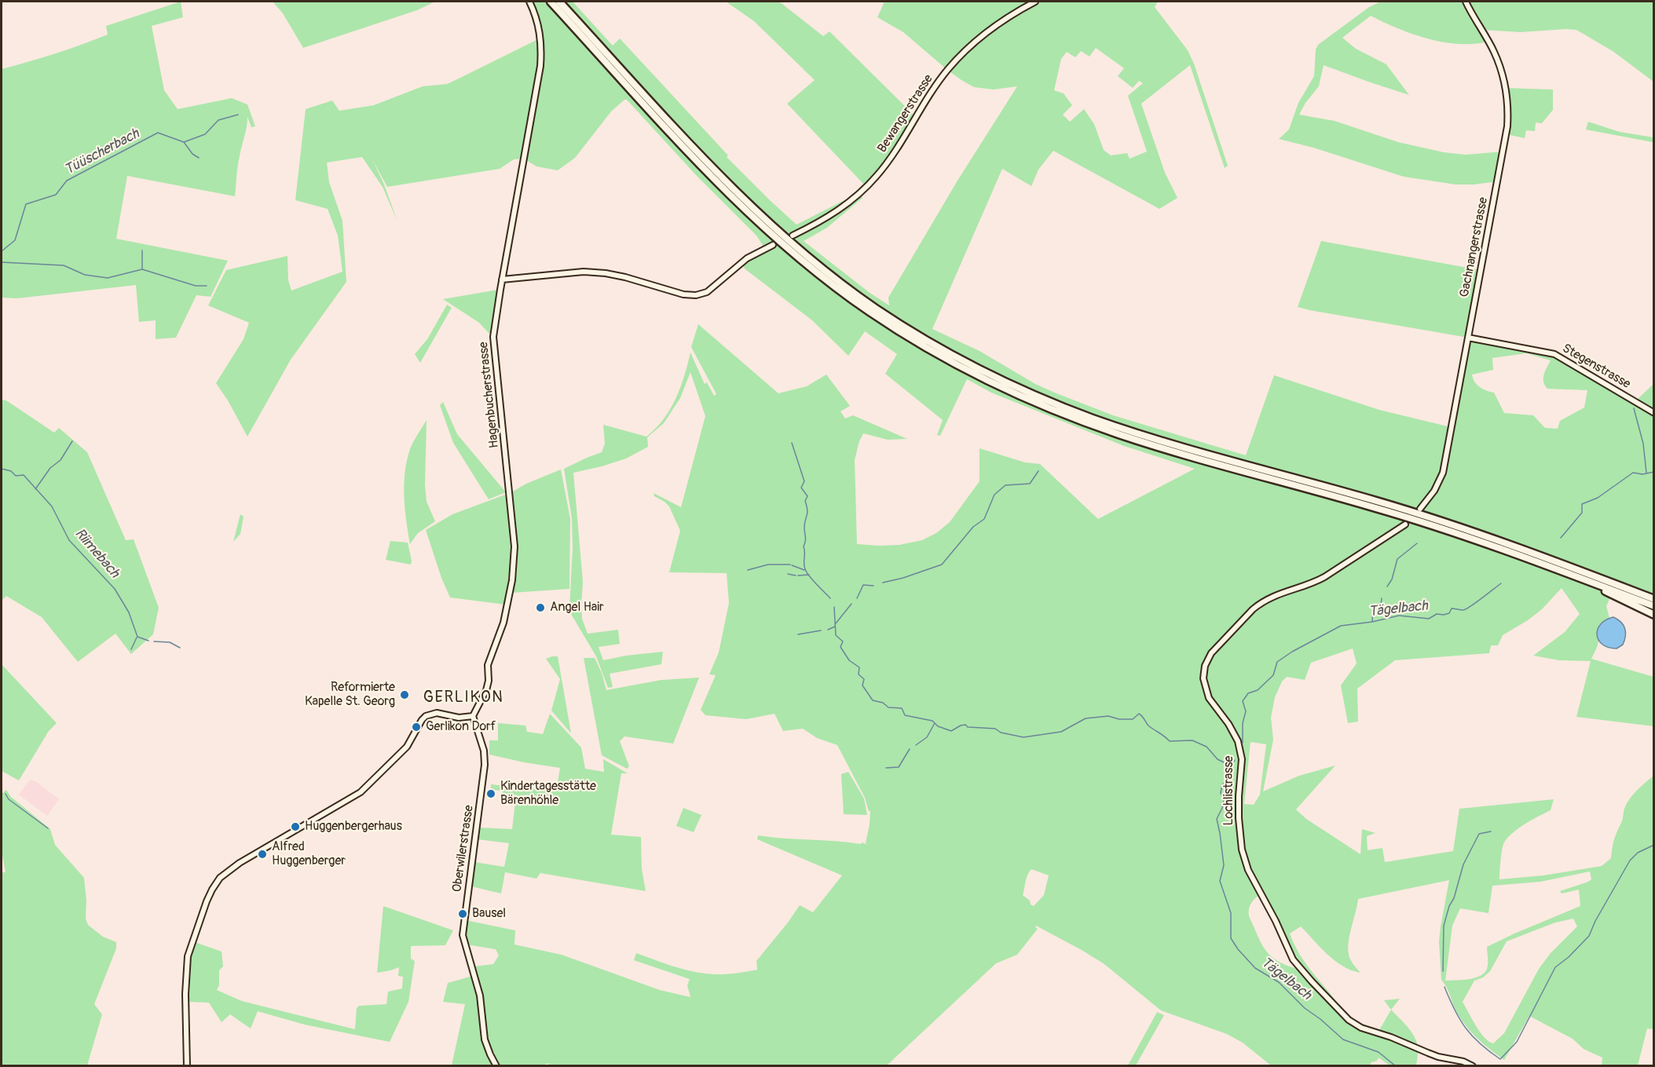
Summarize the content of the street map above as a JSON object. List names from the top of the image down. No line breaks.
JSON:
{"streets":{"street":["Bewangerstrasse","Gachnangerstrasse","Stegenstrasse","Hagenbucherstrasse","Lochlistrasse","Oberwilerstrasse"]},"crossings":[["Gachnangerstrasse","Stegenstrasse"],["Hagenbucherstrasse","Oberwilerstrasse"]],"districts":["GERLIKON"],"water":["Tüüscherbach","Riimebach","Tägelbach"],"places":["Angel Hair","Reformierte Kapelle St. Georg","Gerlikon Dorf","Kindertagesstätte Bärenhöhle","Huggenbergerhaus","Alfred Huggenberger","Bausel"]}
